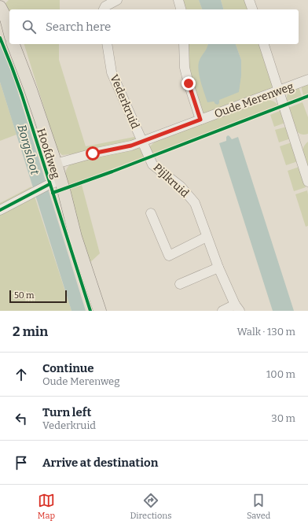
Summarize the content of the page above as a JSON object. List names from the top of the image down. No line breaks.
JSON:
{"streets":{"main road":["Hoofdweg"],"street":["Oude Merenweg","Vederkruid","Pijlkruid"]},"crossings":[["Oude Merenweg","Vederkruid"],["Oude Merenweg","Hoofdweg"],["Vederkruid","Pijlkruid"]],"water":["Borgsloot"],"scale_bar":"50 m","page":{"search":"Search here","scale":"50 m","heading":["2 min","Walk · 130 m"],"list":[["Continue","Oude Merenweg","100 m"],["Turn left","Vederkruid","30 m"],"Arrive at destination"],"nav":["Map","Directions","Saved"]}}
